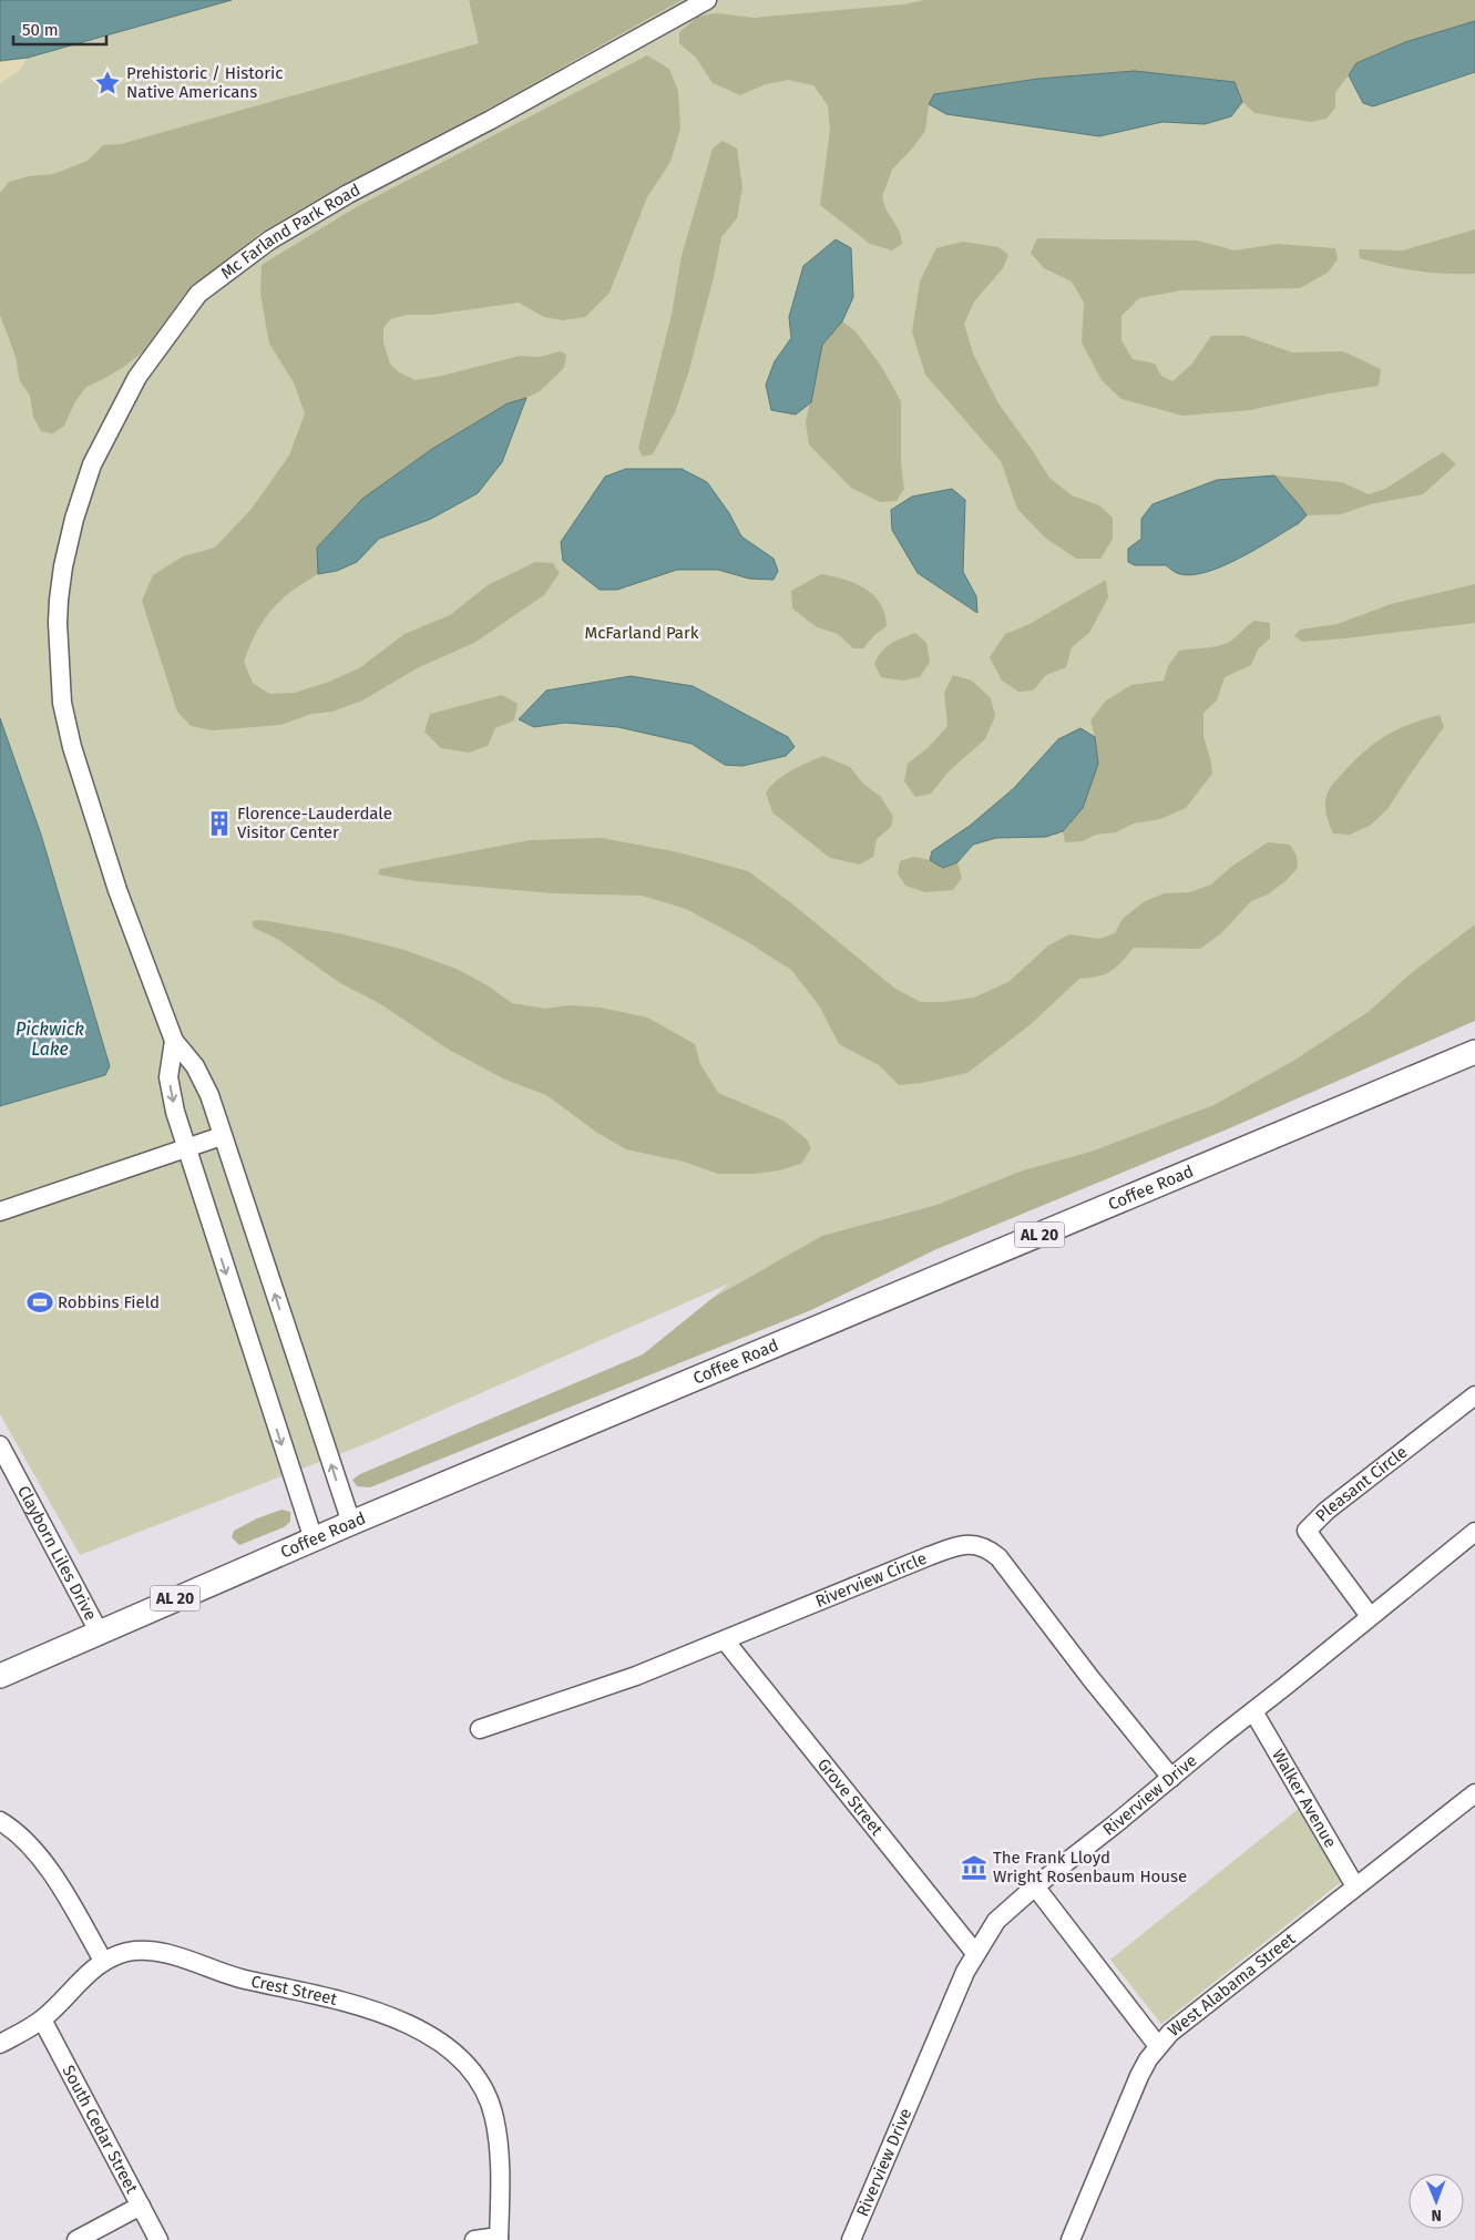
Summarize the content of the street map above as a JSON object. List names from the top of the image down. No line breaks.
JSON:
{"streets":{"main road":["Coffee Road","AL 20"],"street":["Mc Farland Park Road","Pleasant Circle","Clayborn Liles Drive","Riverview Circle","Riverview Drive","Grove Street","Walker Avenue","West Alabama Street","Crest Street","South Cedar Street"]},"crossings":[["Coffee Road","Clayborn Liles Drive"],["Pleasant Circle","Riverview Drive"],["Riverview Circle","Riverview Drive"],["Riverview Circle","Grove Street"],["Riverview Drive","Grove Street"],["Riverview Drive","Walker Avenue"],["Walker Avenue","West Alabama Street"]],"water":["Pickwick Lake"],"parks":["McFarland Park"],"places":{"place":["Prehistoric / Historic Native Americans"],"building":["Florence-Lauderdale Visitor Center"],"sports":["Robbins Field"],"museum":["The Frank Lloyd Wright Rosenbaum House"]},"scale_bar":"50 m","north":"bottom"}
